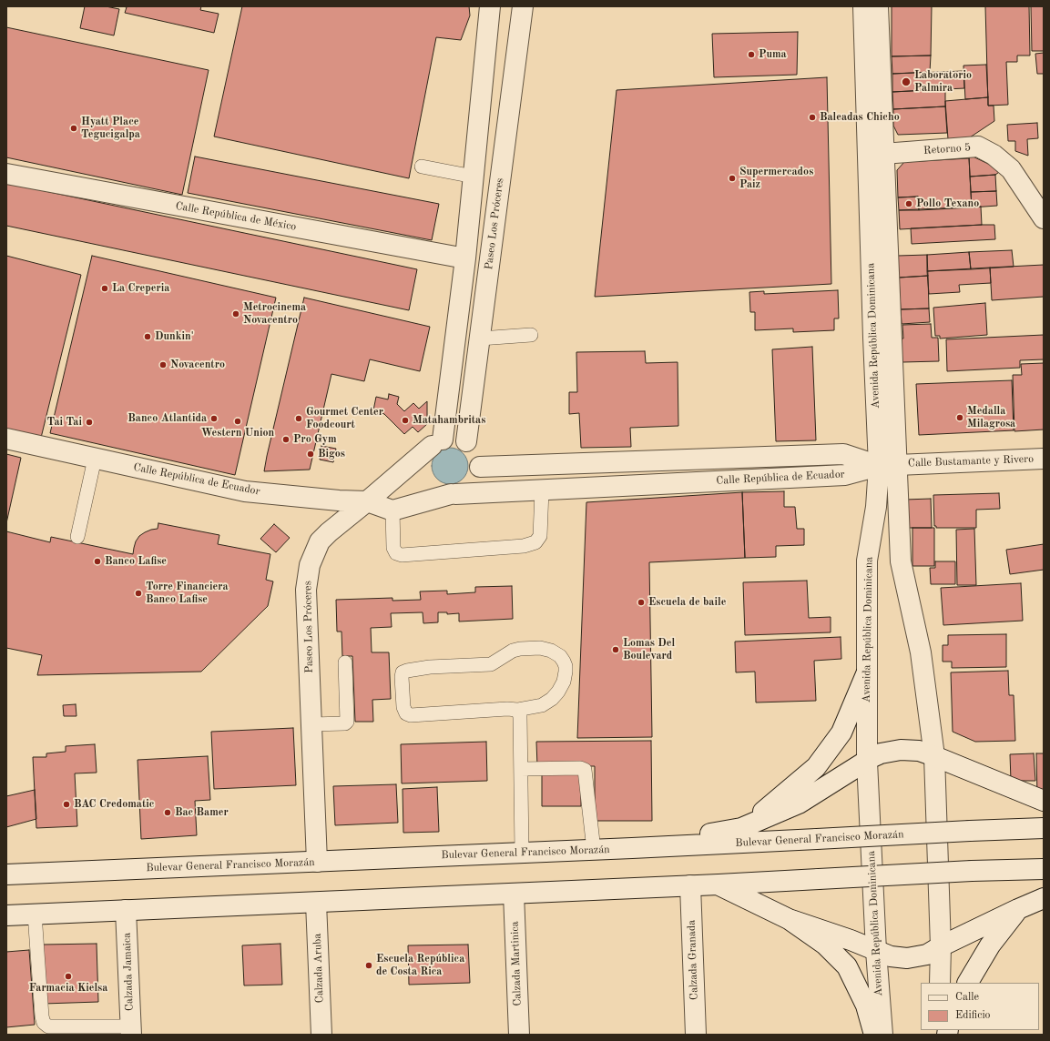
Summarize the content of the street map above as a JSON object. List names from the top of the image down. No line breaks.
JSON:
{"streets":{"street":["Retorno 5","Calle República de México","Paseo Los Próceres","Avenida República Dominicana","Calle Bustamante y Rivero","Calle República de Ecuador","Bulevar General Francisco Morazán","Calzada Granada","Calzada Martinica","Calzada Aruba","Calzada Jamaica"]},"crossings":[["Retorno 5","Avenida República Dominicana"],["Paseo Los Próceres","Calle República de Ecuador"],["Paseo Los Próceres","Bulevar General Francisco Morazán"],["Avenida República Dominicana","Calle Bustamante y Rivero"],["Avenida República Dominicana","Calle República de Ecuador"],["Calle Bustamante y Rivero","Calle República de Ecuador"]],"places":["Puma","Laboratorio Palmira","Baleadas Chicho","Hyatt Place Tegucigalpa","Supermercados Paiz","Pollo Texano","La Creperia","Metrocinema Novacentro","Dunkin'","Novacentro","Medalla Milagrosa","Banco Atlantida","Gourmet Center Foodcourt","Matahambritas","Western Union","Tai Tai","Pro Gym","Bigos","Banco Lafise","Torre Financiera Banco Lafise","Escuela de baile","Lomas Del Boulevard","BAC Credomatic","Bac Bamer","Escuela República de Costa Rica","Farmacia Kielsa"],"legend":["Calle","Edificio"]}
